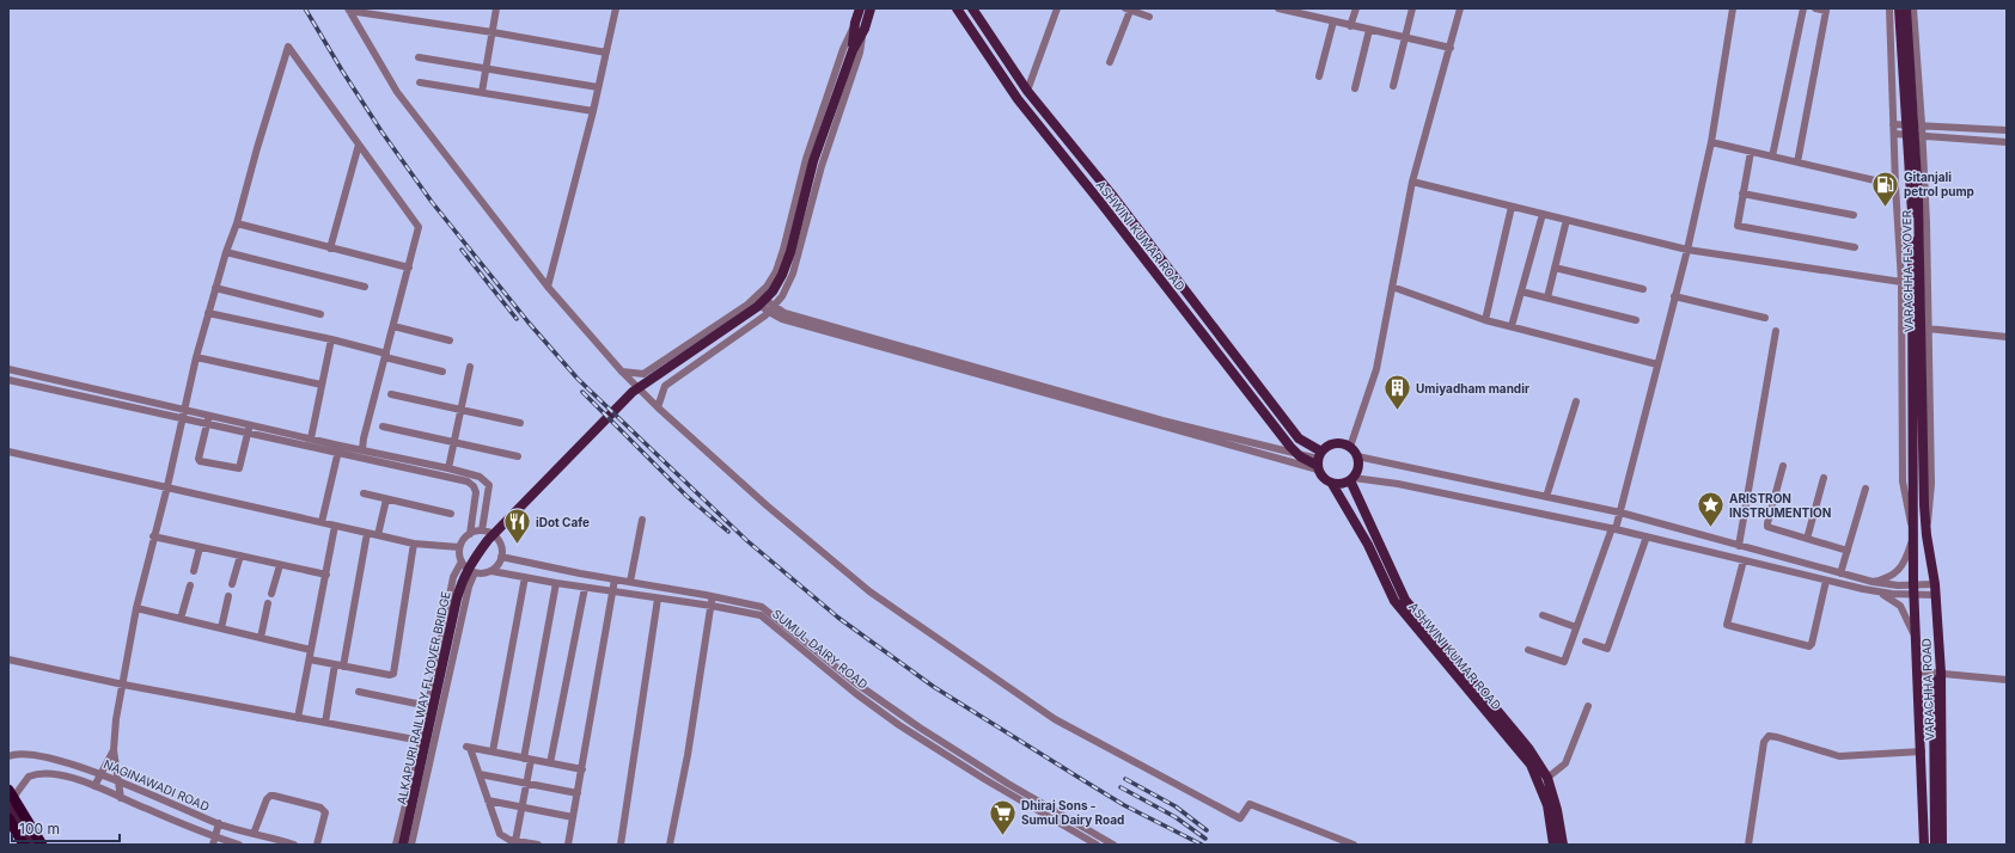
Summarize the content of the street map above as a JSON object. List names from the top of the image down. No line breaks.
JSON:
{"streets":{"main road":["ASHWINI KUMAR ROAD","VARACHHA FLYOVER","VARACHHA ROAD","ALKAPURI RAILWAY FLYOVER BRIDGE"],"street":["SUMUL DAIRY ROAD","NAGINAWADI ROAD"]},"crossings":[["VARACHHA FLYOVER","VARACHHA ROAD"]],"places":{"fuel station":["Gitanjali petrol pump"],"building":["Umiyadham mandir"],"place":["ARISTRON INSTRUMENTION"],"restaurant":["iDot Cafe"],"supermarket":["Dhiraj Sons - Sumul Dairy Road"]},"scale_bar":"100 m"}
